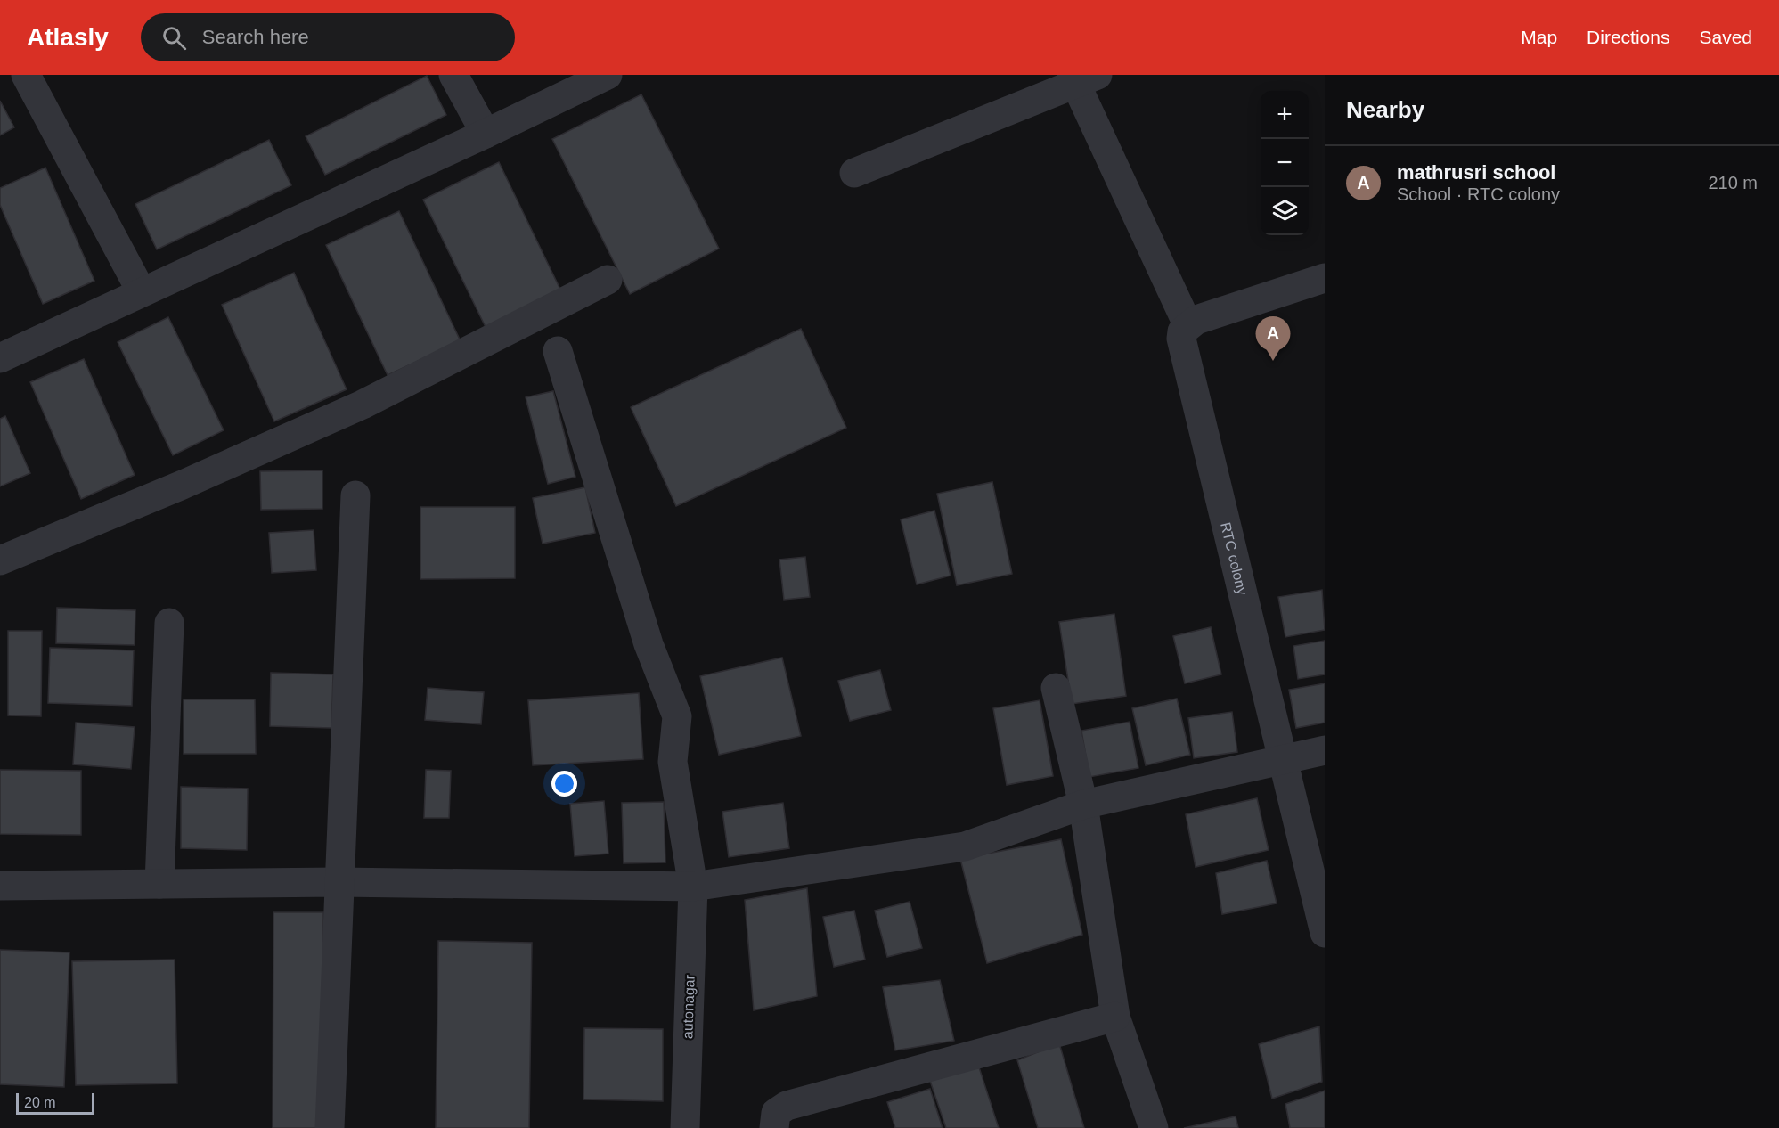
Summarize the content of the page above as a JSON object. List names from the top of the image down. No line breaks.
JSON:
{"streets":{"street":["RTC colony","autonagar"]},"scale_bar":"20 m","page":{"header":"Atlasly","search":"Search here","nav":["Map","Directions","Saved"],"heading":"Nearby","map_buttons":["+","−"],"list":[{"mark":"A","name":"mathrusri school","note":"School · RTC colony","value":"210 m"}],"pins":"A","scale":"20 m"}}
